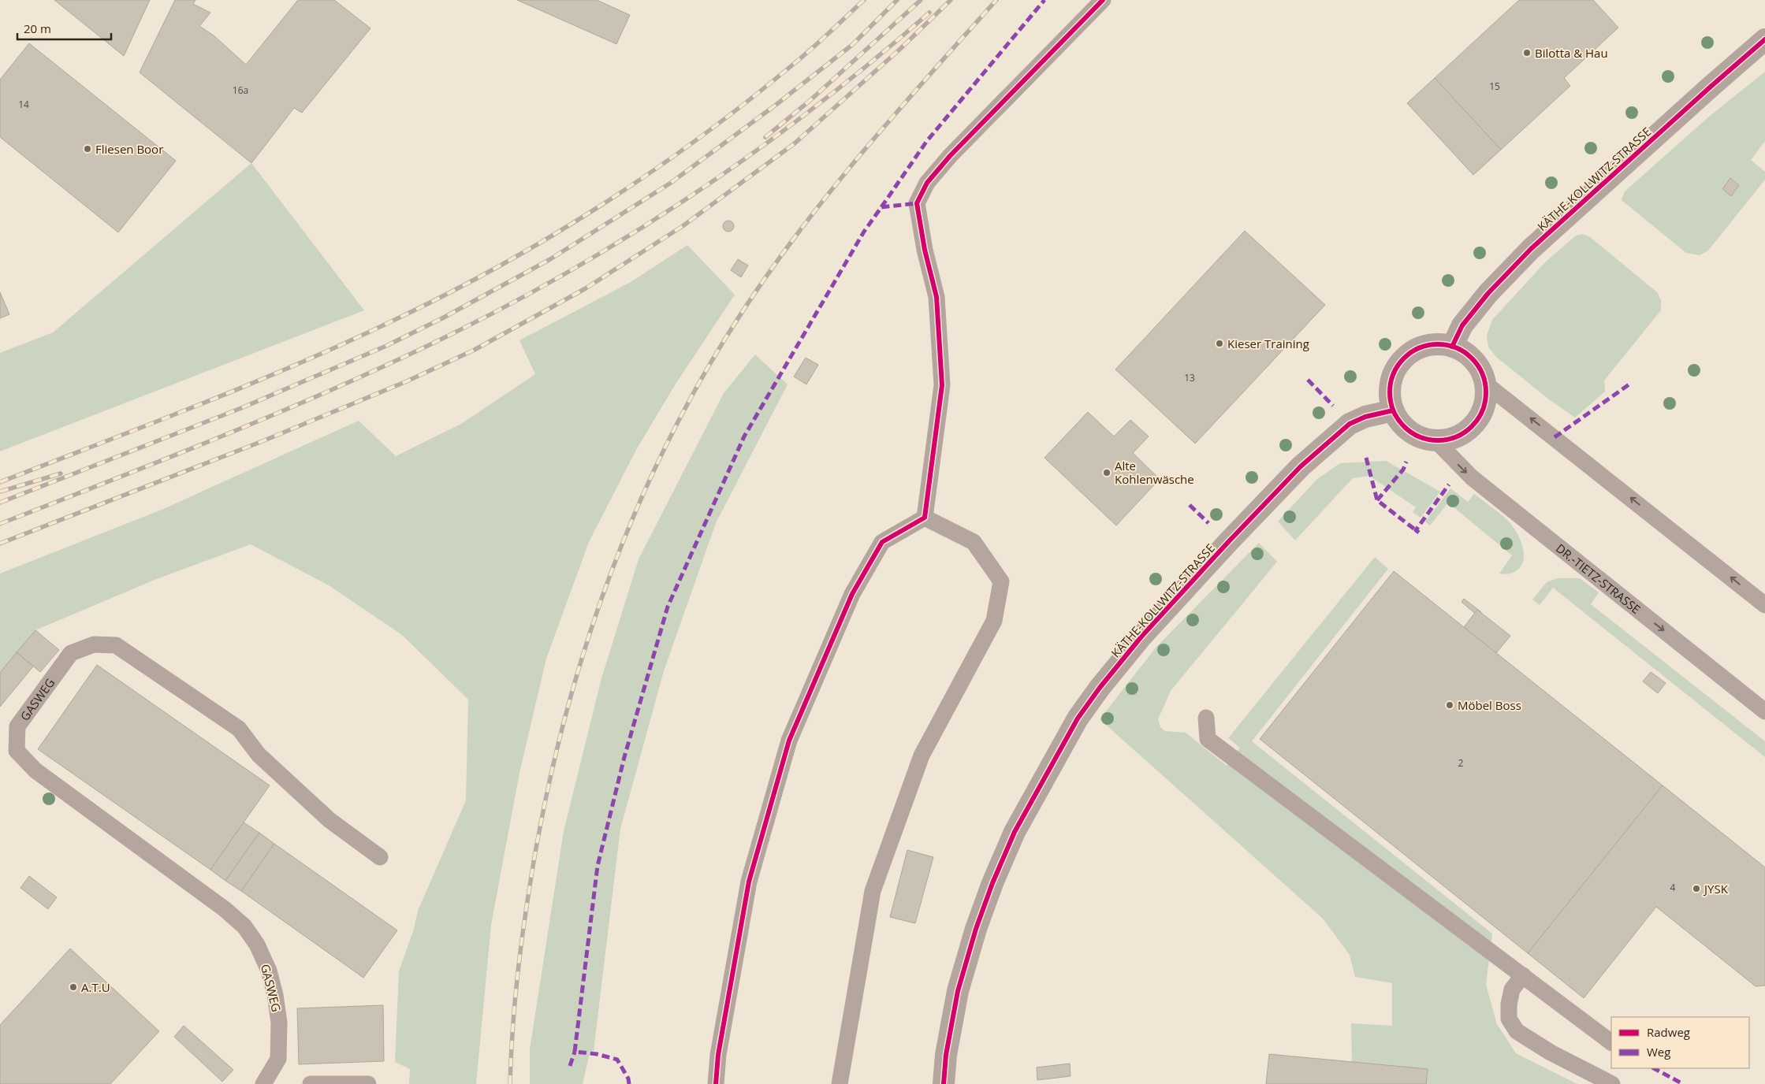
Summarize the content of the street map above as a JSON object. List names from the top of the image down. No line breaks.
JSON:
{"streets":{"street":["KÄTHE-KOLLWITZ-STRASSE"],"lane":["DR.-TIETZ-STRASSE","GASWEG"]},"crossings":[["KÄTHE-KOLLWITZ-STRASSE","DR.-TIETZ-STRASSE"]],"places":["Bilotta & Hau","Fliesen Boor","Kieser Training","Alte Kohlenwäsche","Möbel Boss","JYSK","A.T.U"],"house_numbers":["15","16a","14","13","2","4"],"legend":["Radweg","Weg"],"scale_bar":"20 m"}
